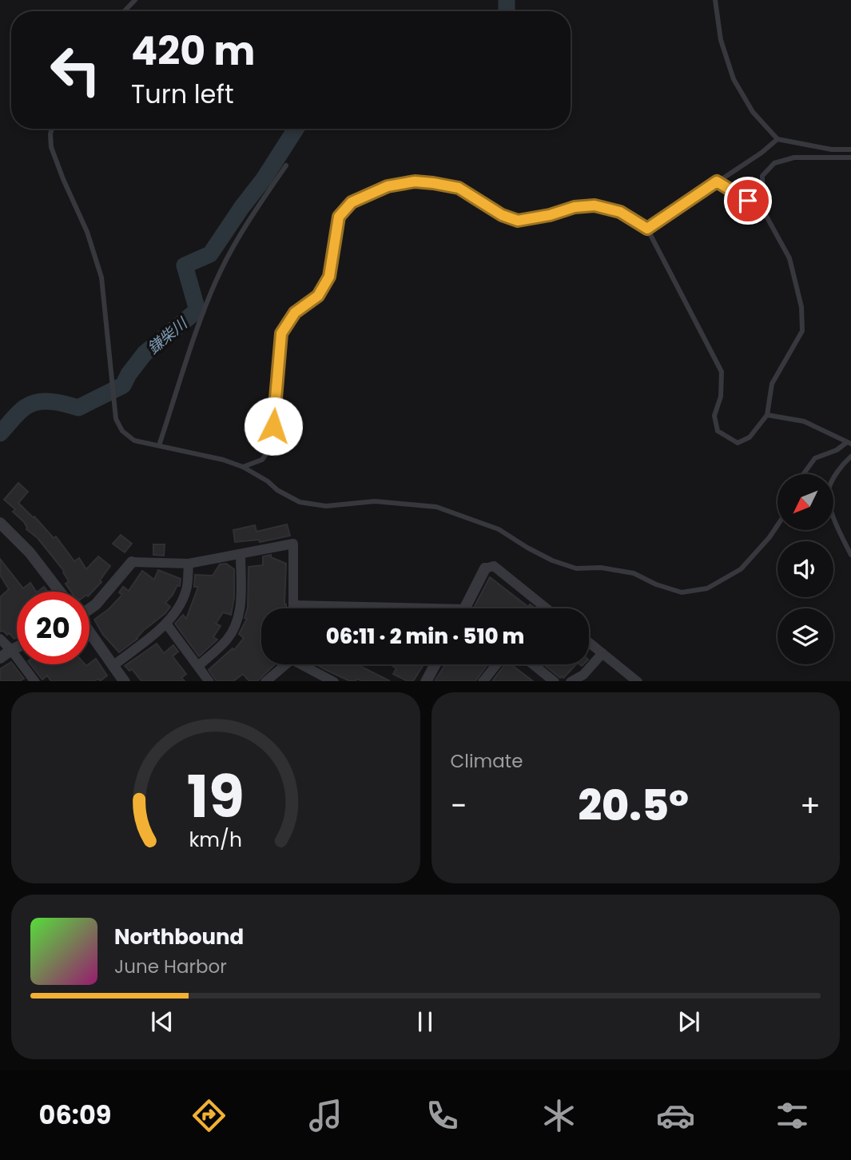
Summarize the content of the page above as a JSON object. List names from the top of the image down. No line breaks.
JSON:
{"water":["鎌柴川"],"north":"bottom left","page":{"turn":["420 m","Turn left"],"limit":"20","trip":"06:11 · 2 min · 510 m","tile":"Climate","heat":["−","20.5°","+"],"song":["Northbound","June Harbor"],"tabs":"06:09","gauge":["19","km/h"]}}
